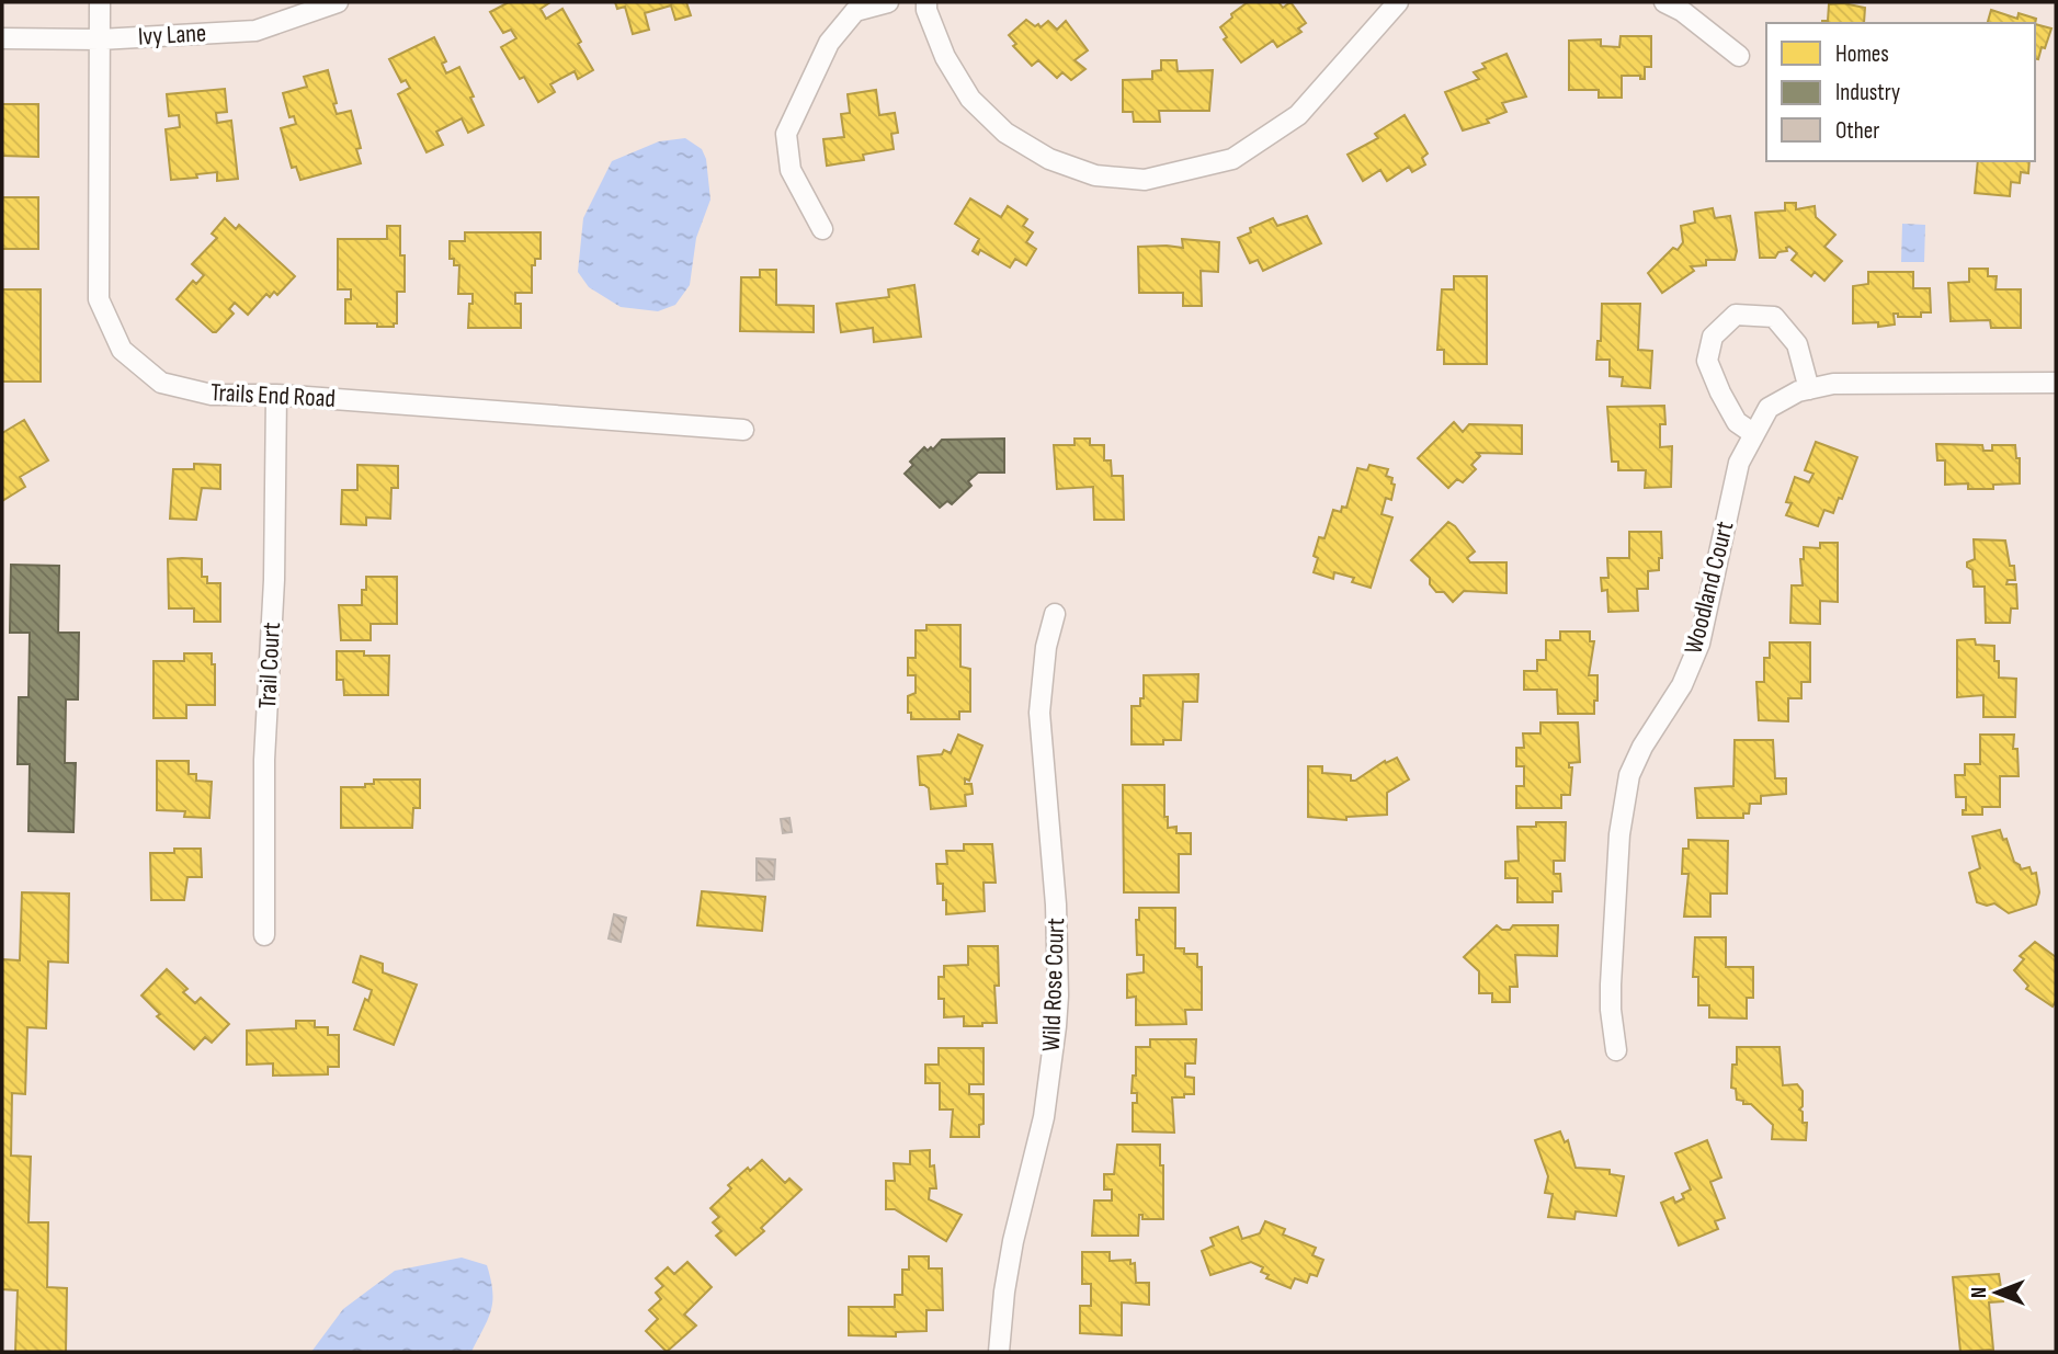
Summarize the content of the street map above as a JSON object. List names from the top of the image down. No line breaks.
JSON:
{"streets":{"street":["Ivy Lane","Trails End Road","Woodland Court","Trail Court","Wild Rose Court"]},"crossings":[["Ivy Lane","Trails End Road"],["Trails End Road","Trail Court"]],"legend":["Homes","Industry","Other"],"north":"left"}
